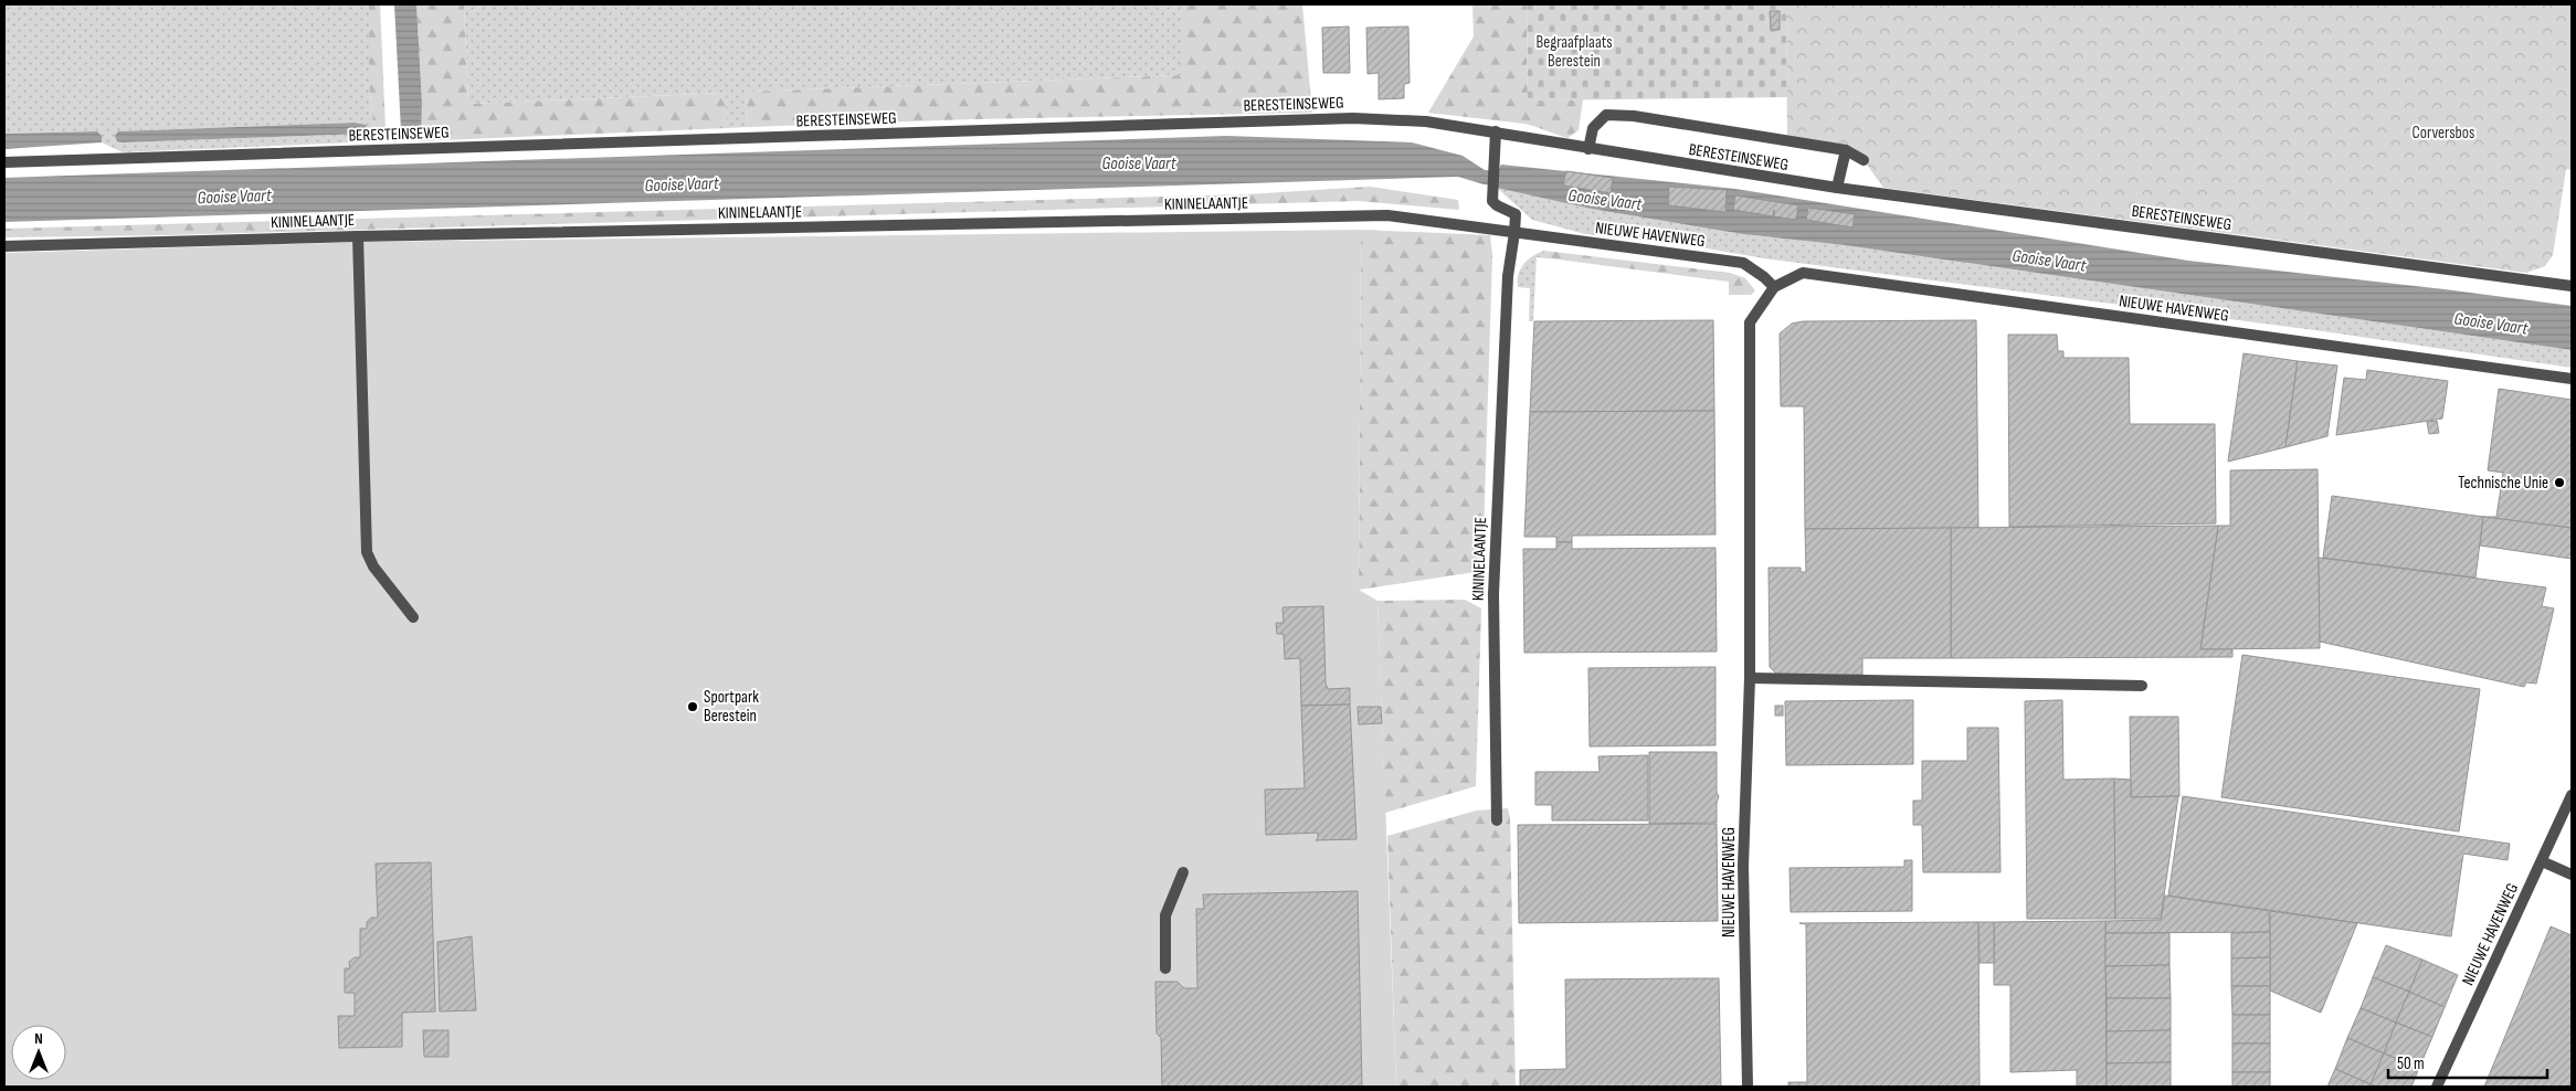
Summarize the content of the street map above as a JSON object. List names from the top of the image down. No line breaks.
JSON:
{"streets":{"street":["BERESTEINSEWEG","KININELAANTJE","NIEUWE HAVENWEG"]},"crossings":[["BERESTEINSEWEG","KININELAANTJE"],["KININELAANTJE","NIEUWE HAVENWEG"]],"water":["Gooise Vaart"],"parks":["Begraafplaats Berestein","Corversbos"],"places":["Technische Unie","Sportpark Berestein"],"scale_bar":"50 m","north":"top"}
